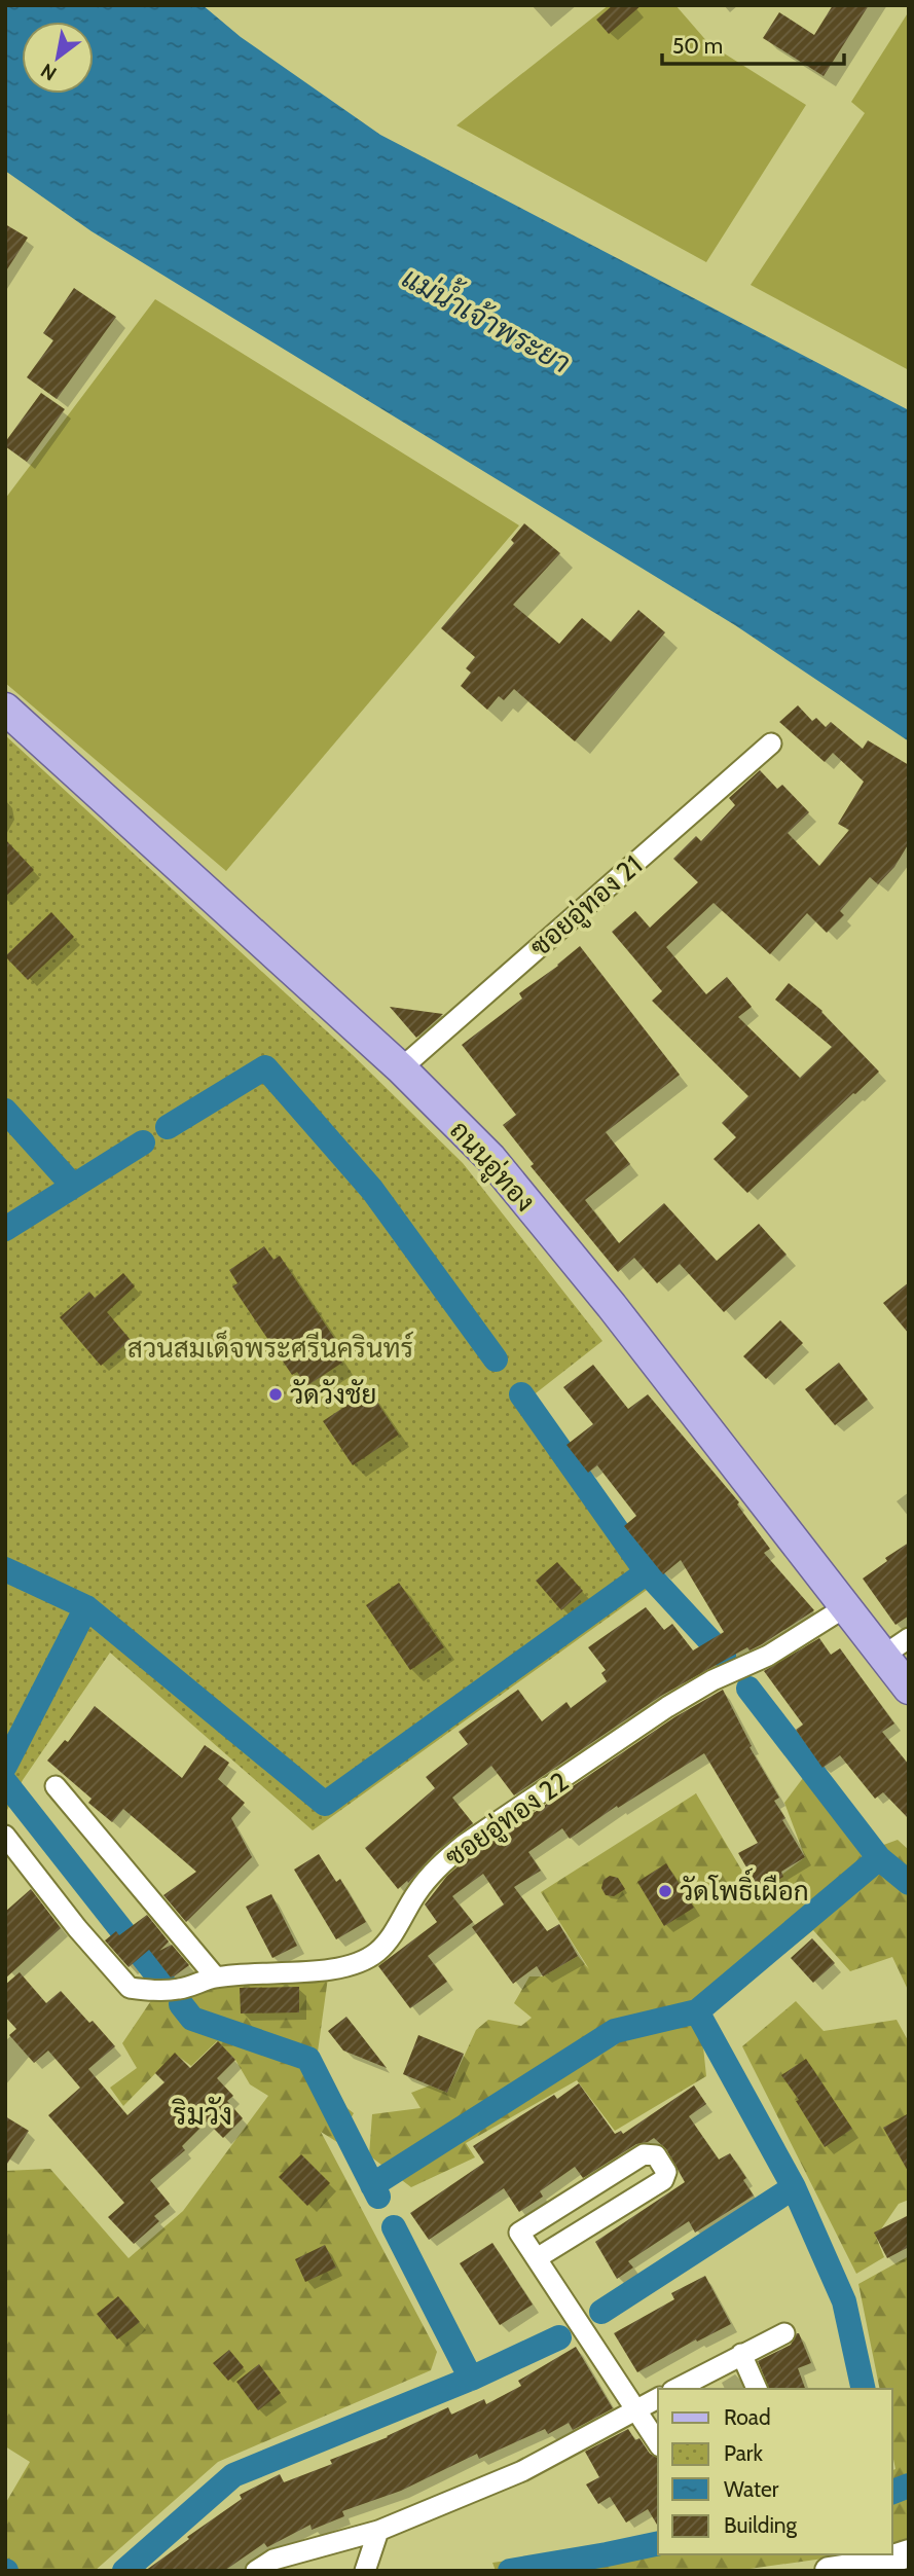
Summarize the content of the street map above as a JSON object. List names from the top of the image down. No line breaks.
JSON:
{"streets":{"main road":["ถนนอู่ทอง"],"street":["ซอยอู่ทอง 21","ซอยอู่ทอง 22"]},"crossings":[["ซอยอู่ทอง 21","ถนนอู่ทอง"],["ถนนอู่ทอง","ซอยอู่ทอง 22"]],"districts":["ริมวัง"],"water":["แม่น้ำเจ้าพระยา"],"parks":["สวนสมเด็จพระศรีนครินทร์"],"places":["วัดวังชัย","วัดโพธิ์เผือก"],"legend":["Road","Park","Water","Building"],"scale_bar":"50 m","north":"bottom left"}
